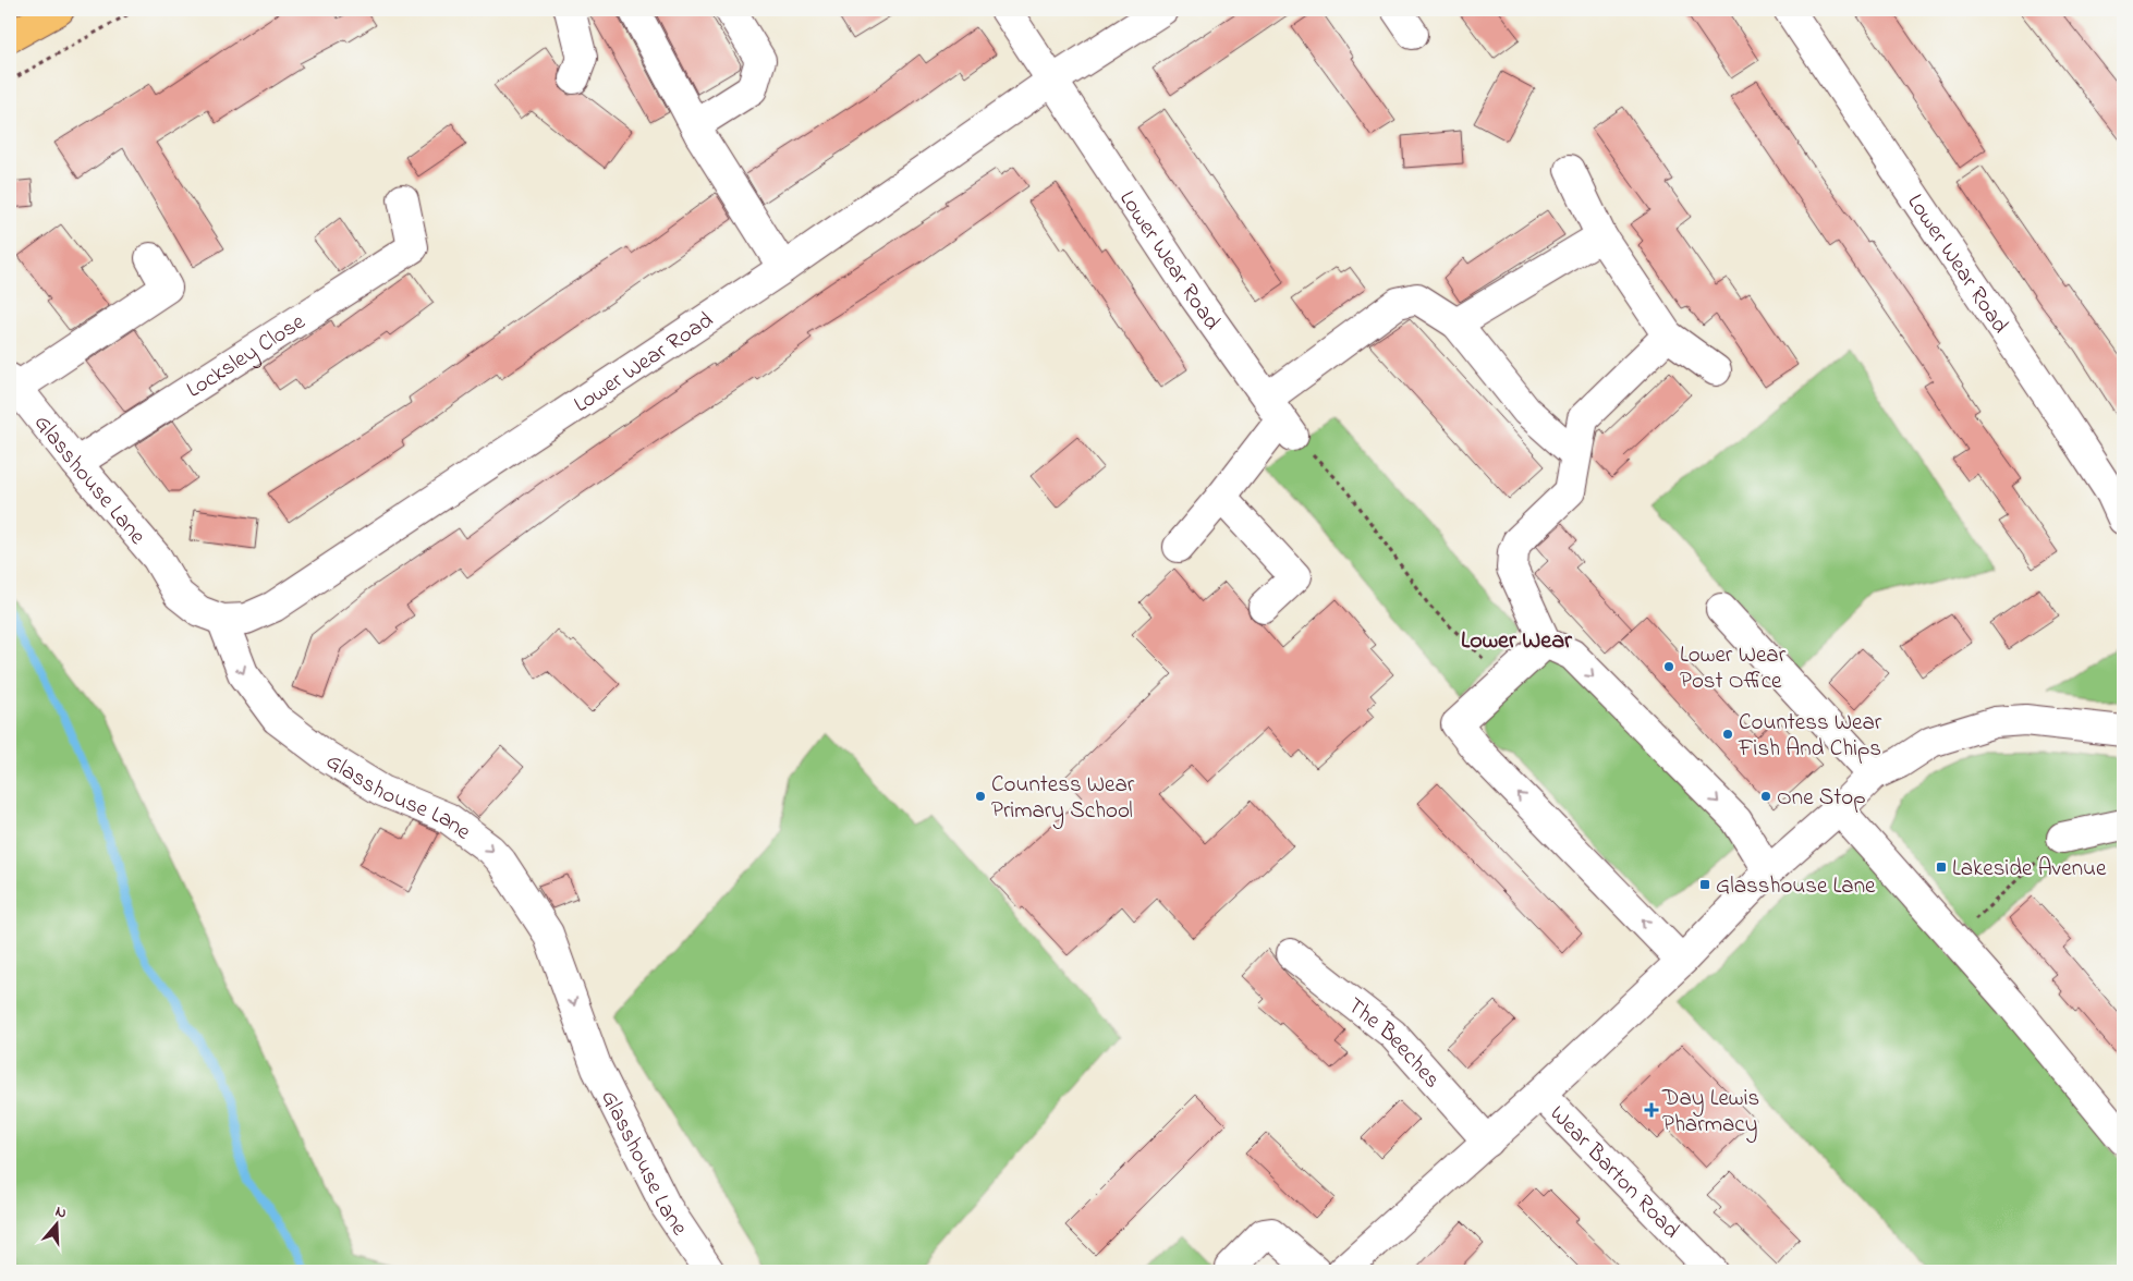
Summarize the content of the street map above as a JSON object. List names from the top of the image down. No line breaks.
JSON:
{"streets":{"street":["Lower Wear Road","Locksley Close","Glasshouse Lane","The Beeches","Wear Barton Road"]},"crossings":[["Lower Wear Road","Glasshouse Lane"],["Locksley Close","Glasshouse Lane"]],"one_way":["Glasshouse Lane"],"districts":["Lower Wear"],"places":{"other":["Lower Wear Post Office","Countess Wear Fish And Chips","Countess Wear Primary School","One Stop"],"transit":["Lakeside Avenue","Glasshouse Lane"],"health":["Day Lewis Pharmacy"]},"north":"top"}
